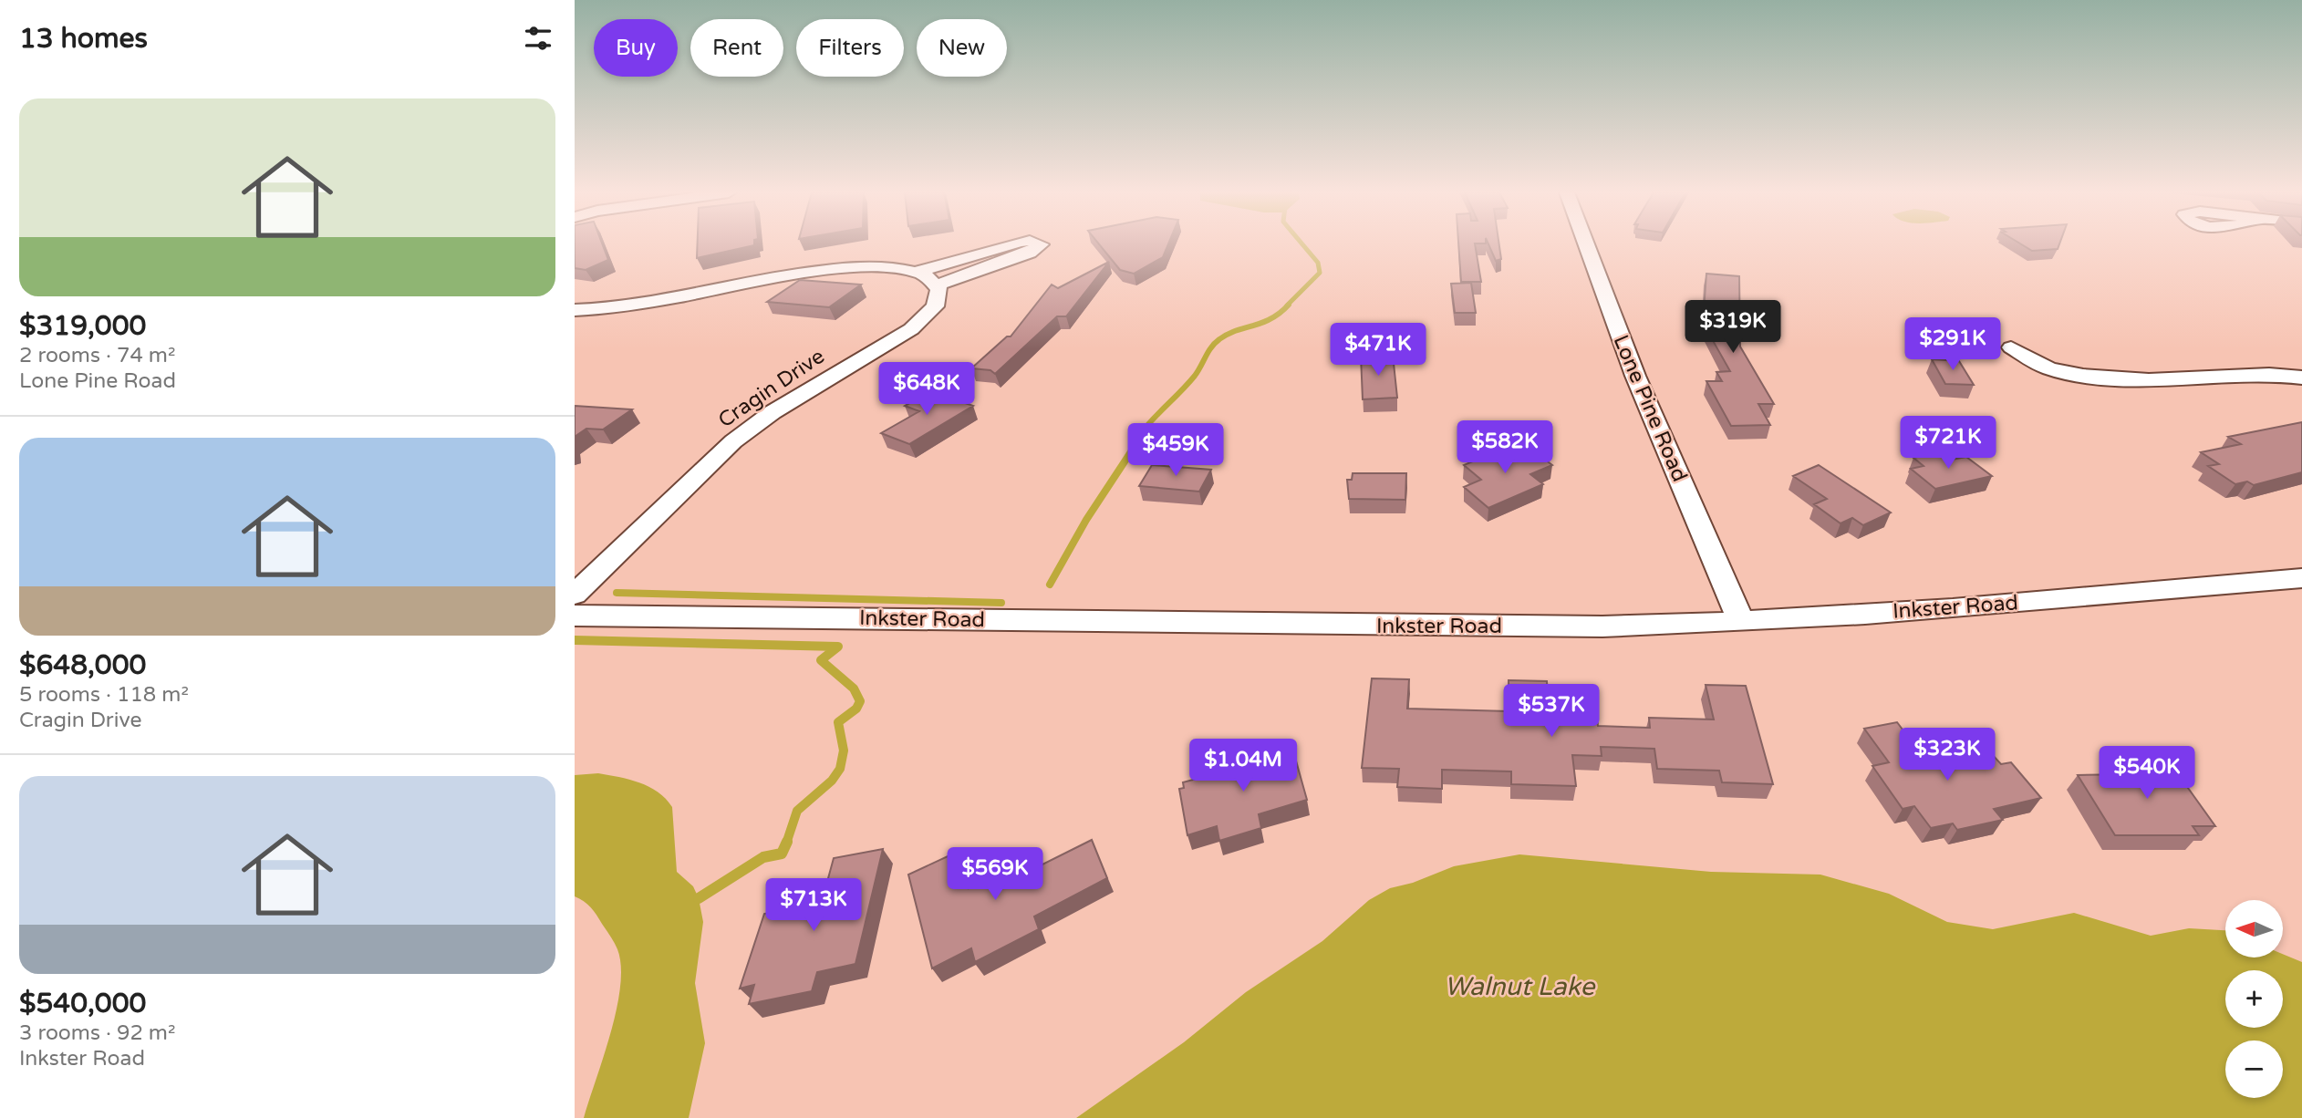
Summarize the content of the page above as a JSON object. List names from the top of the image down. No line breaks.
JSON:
{"streets":{"street":["Cragin Drive","Lone Pine Road","Inkster Road"]},"crossings":[["Lone Pine Road","Inkster Road"]],"water":["Walnut Lake"],"north":"left","page":{"heading":"13 homes","chip":["Buy","Rent","Filters","New"],"list":[{"name":"$319,000","note":"2 rooms · 74 m² · Lone Pine Road"},{"name":"$648,000","note":"5 rooms · 118 m² · Cragin Drive"},{"name":"$540,000","note":"3 rooms · 92 m² · Inkster Road"}],"price":["$319K","$291K","$471K","$648K","$721K","$582K","$459K","$537K","$323K","$1.04M","$540K","$569K","$713K"],"map_buttons":["+","−"]}}
